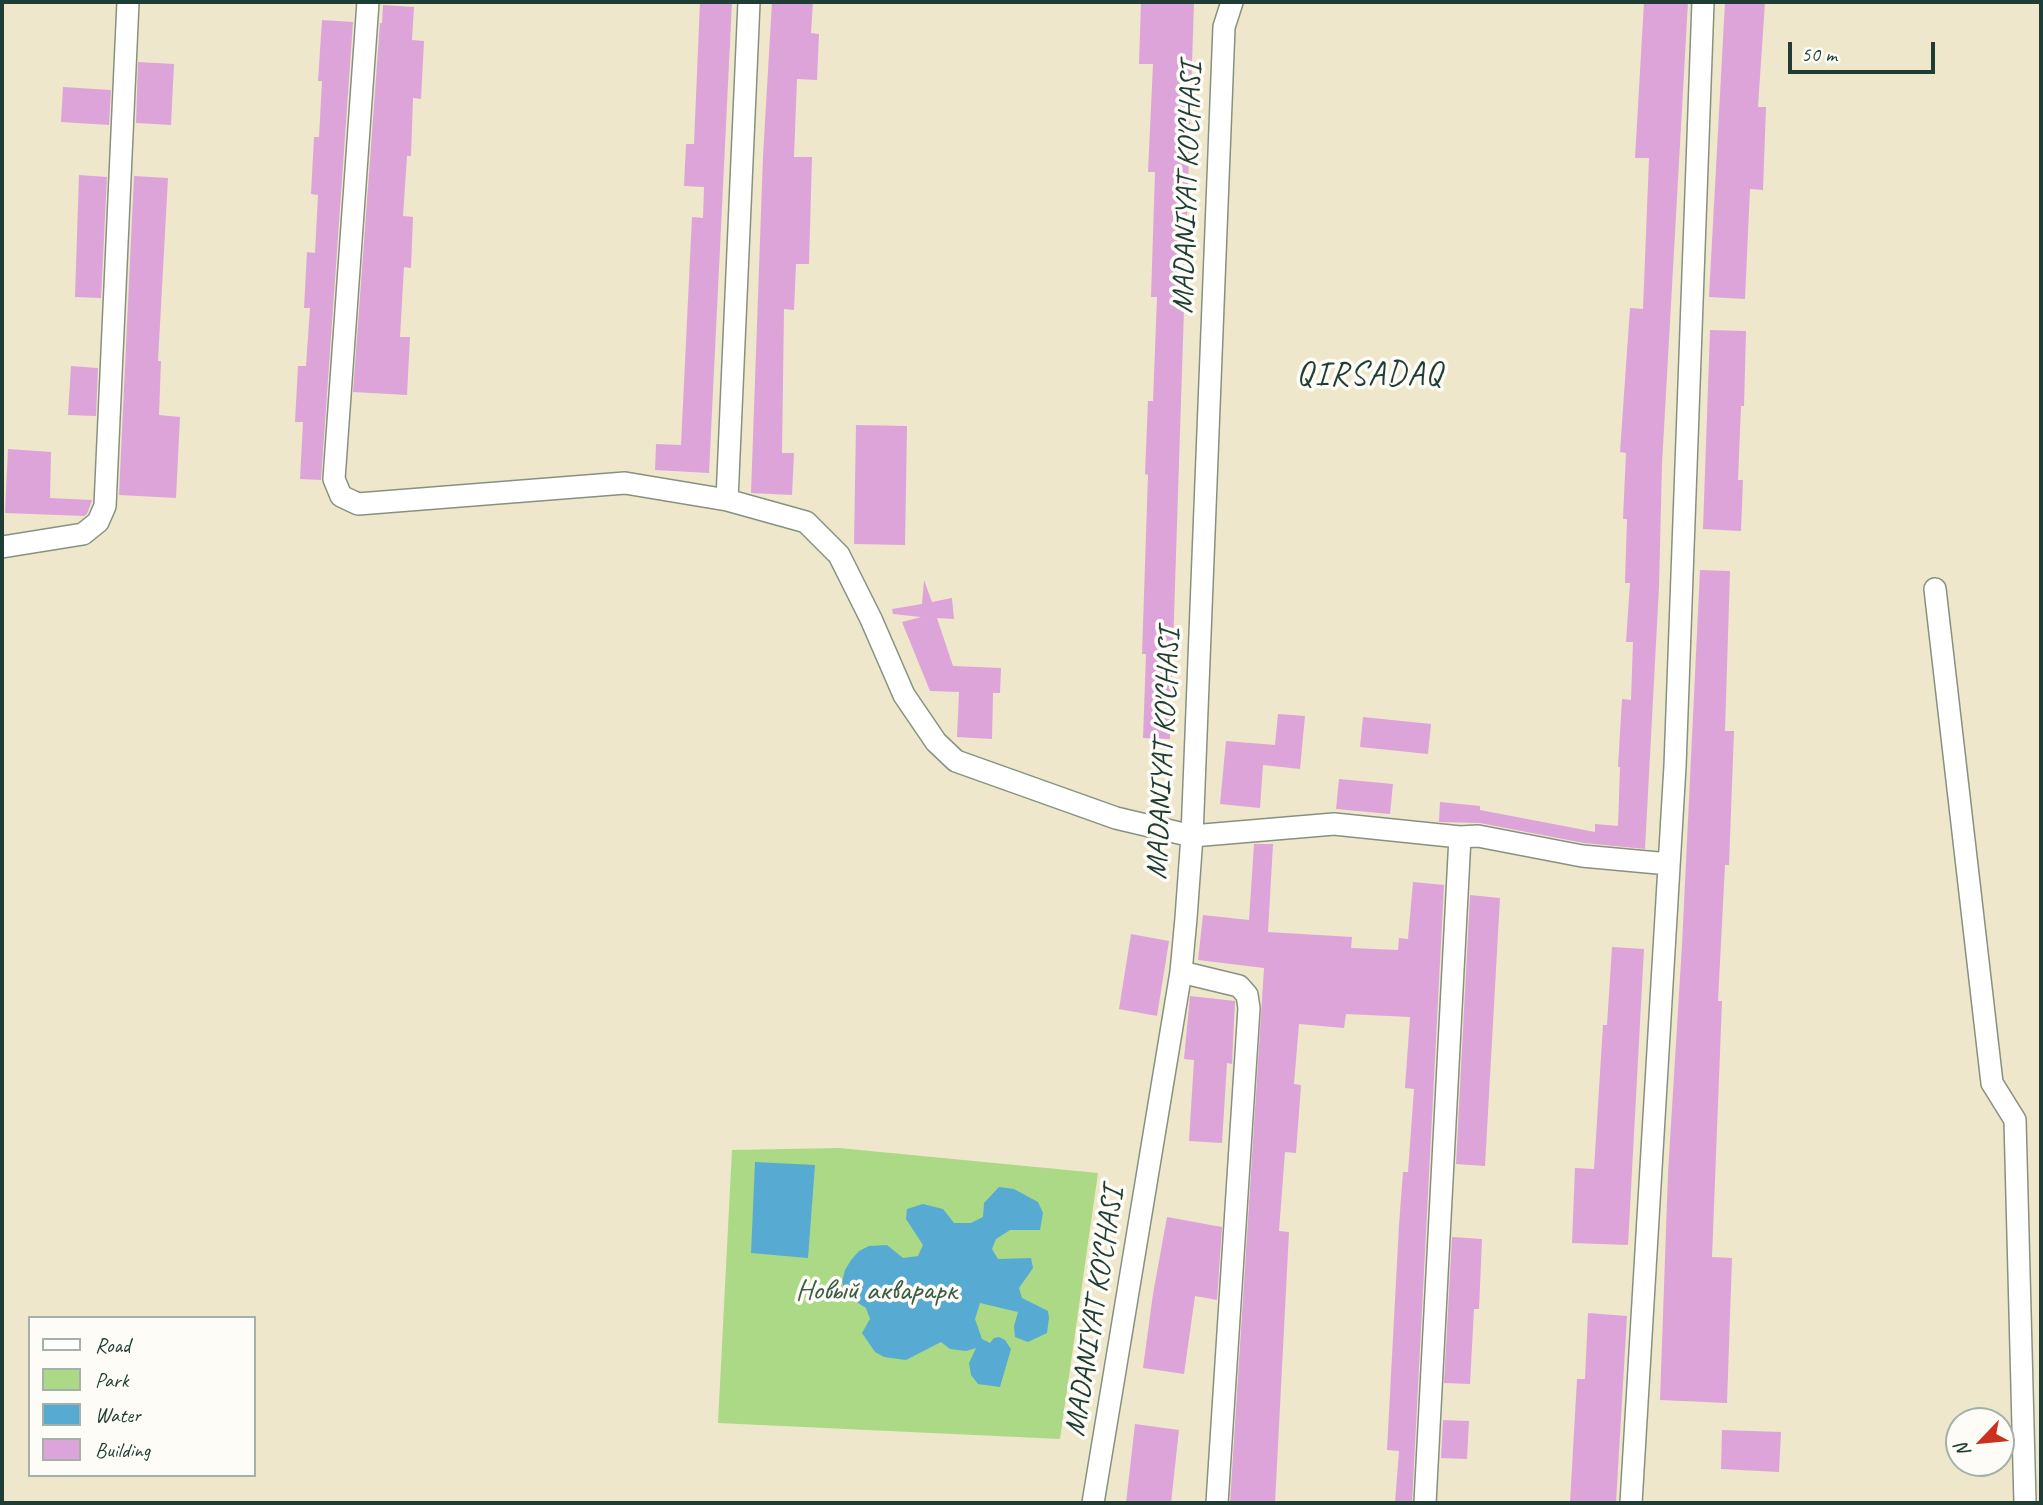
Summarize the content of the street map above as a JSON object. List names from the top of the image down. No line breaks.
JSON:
{"streets":{"street":["MADANIYAT KO'CHASI"]},"districts":["QIRSADAQ"],"parks":["Новый акварарк"],"legend":["Road","Park","Water","Building"],"scale_bar":"50 m","north":"bottom left"}
